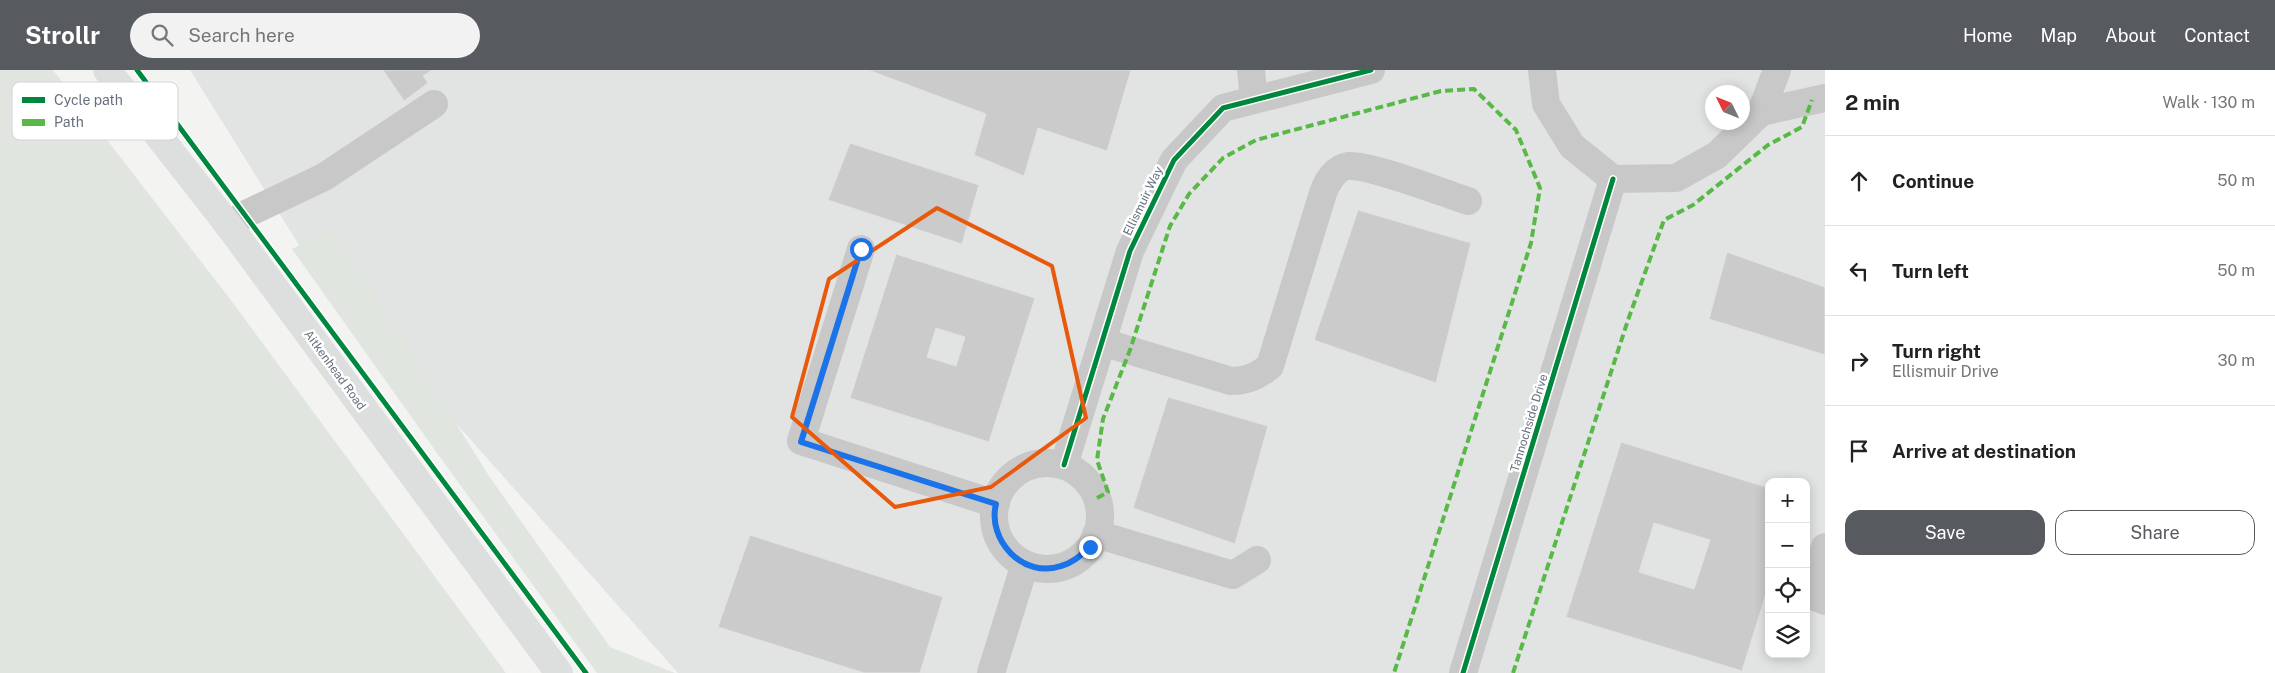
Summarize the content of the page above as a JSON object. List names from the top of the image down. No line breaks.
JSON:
{"streets":{"main road":["Aitkenhead Road"],"street":["Ellismuir Way","Tannochside Drive"]},"legend":["Cycle path","Path"],"north":"top left","page":{"header":"Strollr","search":"Search here","nav":["Home","Map","About","Contact"],"heading":["2 min","Walk · 130 m"],"list":[["Continue","50 m"],["Turn left","50 m"],["Turn right","Ellismuir Drive","30 m"],"Arrive at destination"],"map_buttons":["+","−"],"buttons":["Save","Share"]}}
